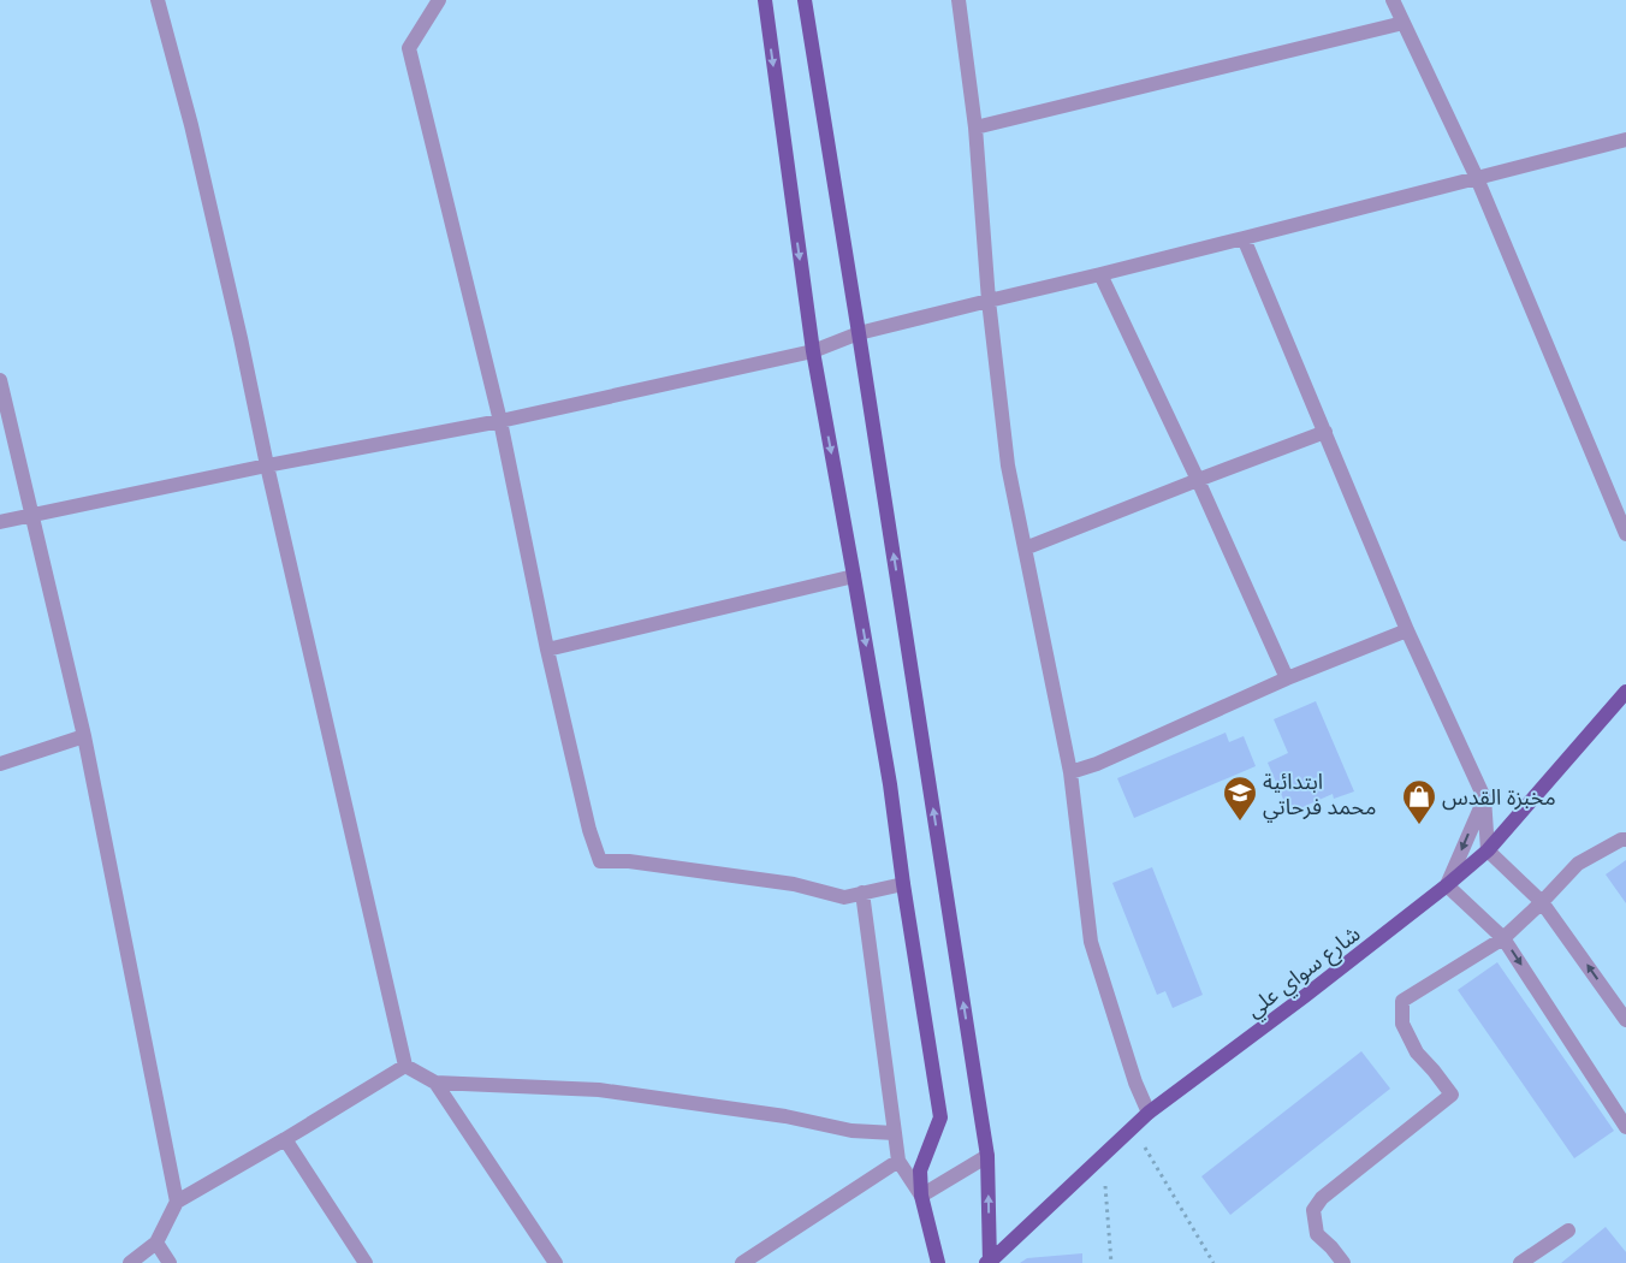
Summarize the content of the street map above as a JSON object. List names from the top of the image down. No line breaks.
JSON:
{"streets":{"main road":["شارع سواي علي"]},"places":{"school or university":["ابتدائية محمد فرحاتي"],"shop":["مخبزة القدس"]}}
